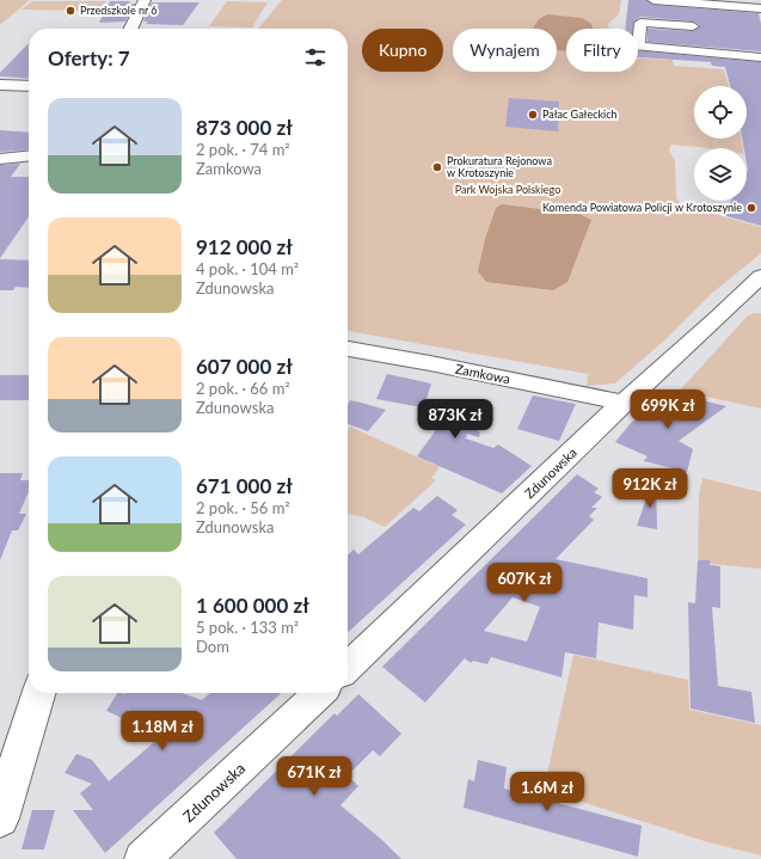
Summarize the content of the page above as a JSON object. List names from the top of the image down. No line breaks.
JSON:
{"streets":{"street":["Zamkowa","Zdunowska"]},"crossings":[["Zamkowa","Zdunowska"]],"parks":["Park Wojska Polskiego"],"places":["Przedszkole nr 6","Pałac Gałeckich","Prokuratura Rejonowa w Krotoszynie","Komenda Powiatowa Policji w Krotoszynie"],"page":{"chip":["Kupno","Wynajem","Filtry"],"heading":"Oferty: 7","list":[{"name":"873 000 zł","note":"2 pok. · 74 m² · Zamkowa"},{"name":"912 000 zł","note":"4 pok. · 104 m² · Zdunowska"},{"name":"607 000 zł","note":"2 pok. · 66 m² · Zdunowska"},{"name":"671 000 zł","note":"2 pok. · 56 m² · Zdunowska"},{"name":"1 600 000 zł","note":"5 pok. · 133 m² · Dom"}],"price":["699K zł","873K zł","912K zł","607K zł","1.18M zł","671K zł","1.6M zł"]}}
